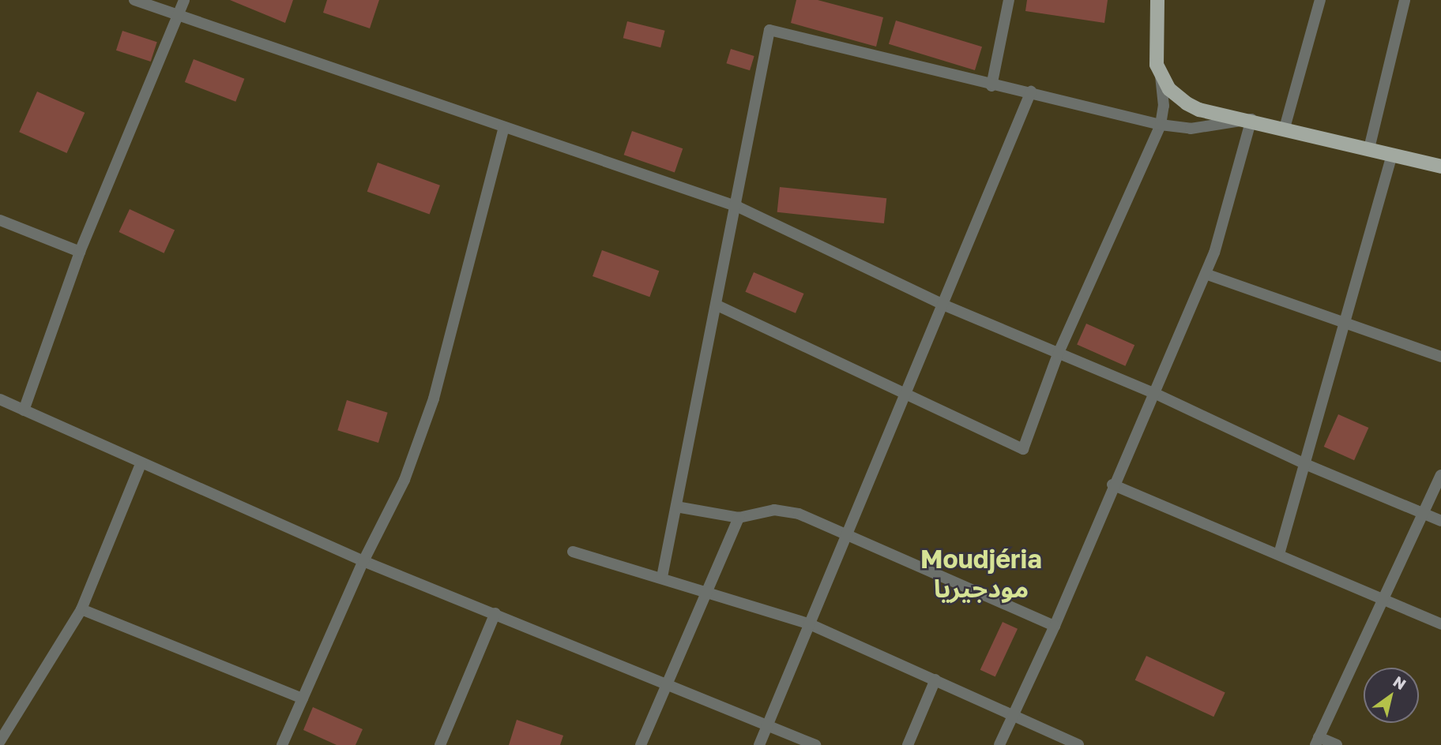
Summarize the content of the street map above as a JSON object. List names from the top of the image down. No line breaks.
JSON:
{"districts":["Moudjéria مودجيريا"],"north":"top right"}
